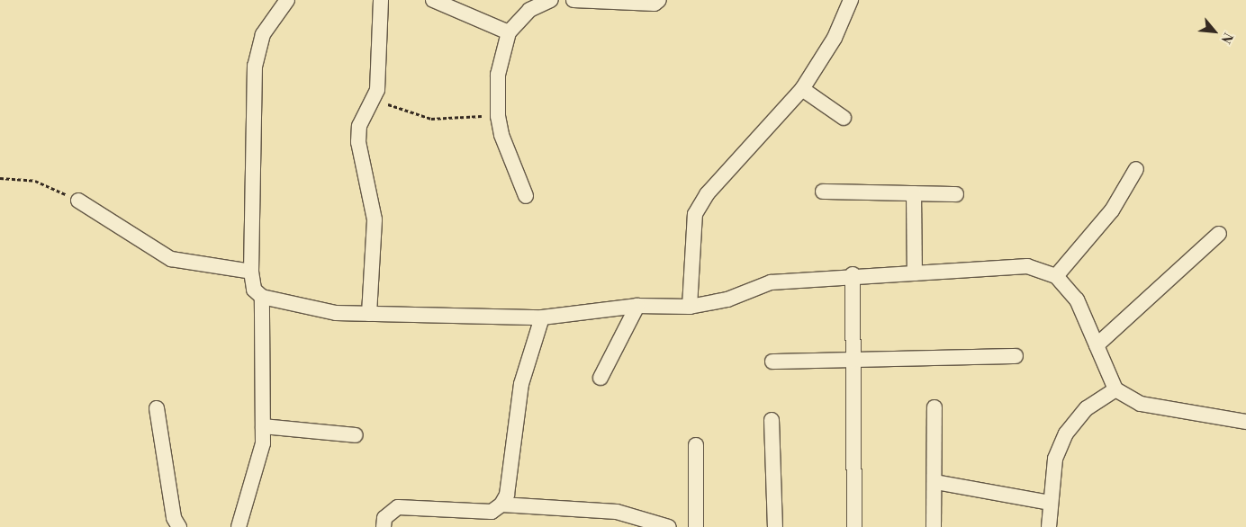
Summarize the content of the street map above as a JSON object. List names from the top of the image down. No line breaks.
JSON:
{"north":"bottom right"}
